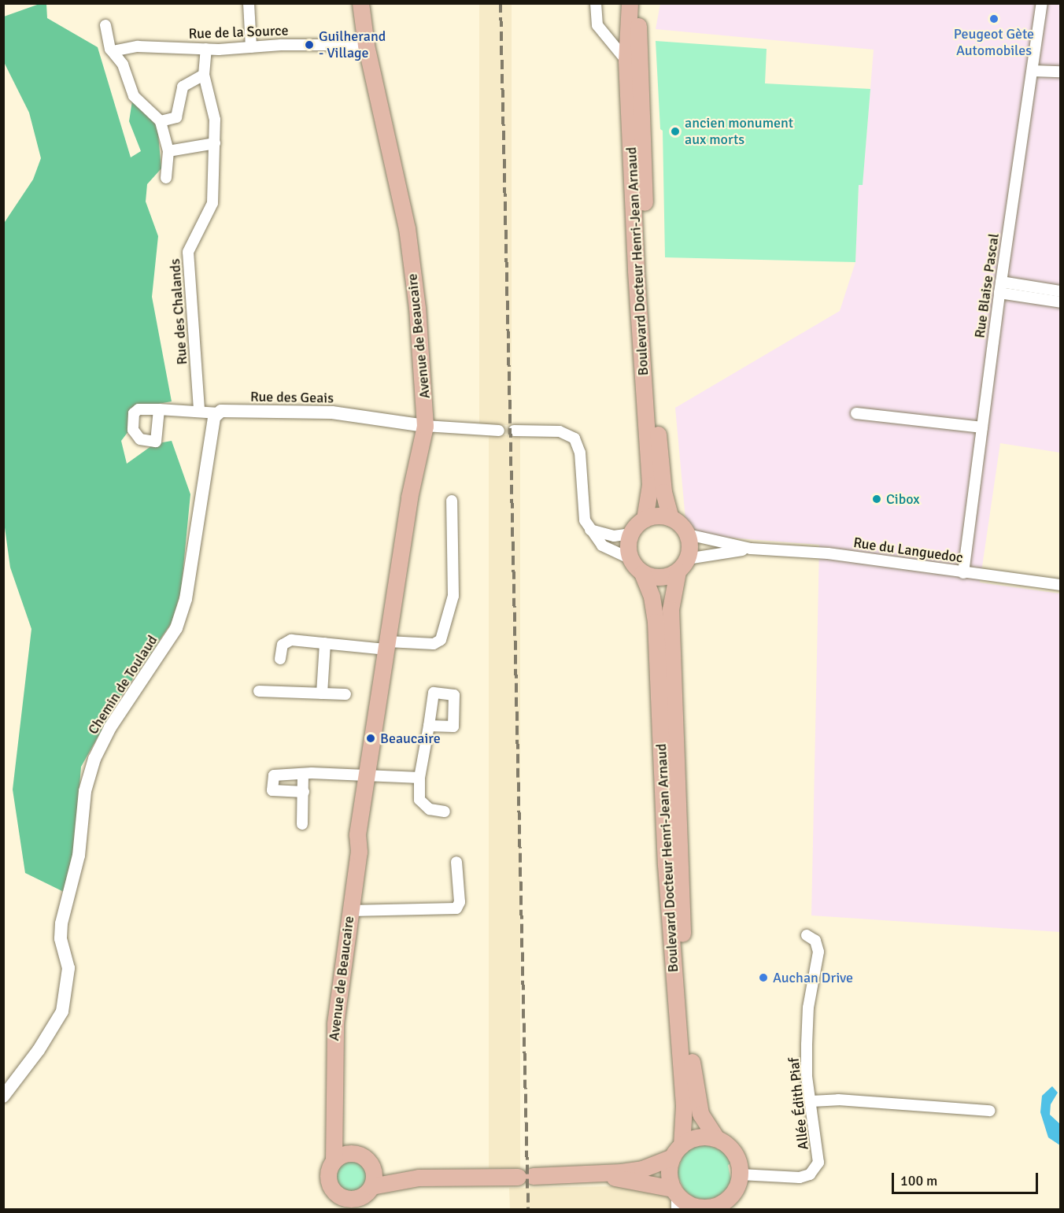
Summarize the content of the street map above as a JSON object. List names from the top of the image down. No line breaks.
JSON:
{"streets":{"main road":["Boulevard Docteur Henri-Jean Arnaud","Avenue de Beaucaire"],"street":["Rue de la Source","Rue Blaise Pascal","Rue des Chalands","Rue des Geais","Rue du Languedoc","Chemin de Toulaud","Allée Édith Piaf"]},"crossings":[["Rue de la Source","Rue des Chalands"],["Rue de la Source","Avenue de Beaucaire"],["Boulevard Docteur Henri-Jean Arnaud","Rue du Languedoc"],["Boulevard Docteur Henri-Jean Arnaud","Allée Édith Piaf"],["Rue Blaise Pascal","Rue du Languedoc"],["Rue des Chalands","Rue des Geais"],["Avenue de Beaucaire","Rue des Geais"],["Rue des Geais","Chemin de Toulaud"]],"places":["Peugeot Gète Automobiles","Guilherand - Village","ancien monument aux morts","Cibox","Beaucaire","Auchan Drive"],"scale_bar":"100 m"}
